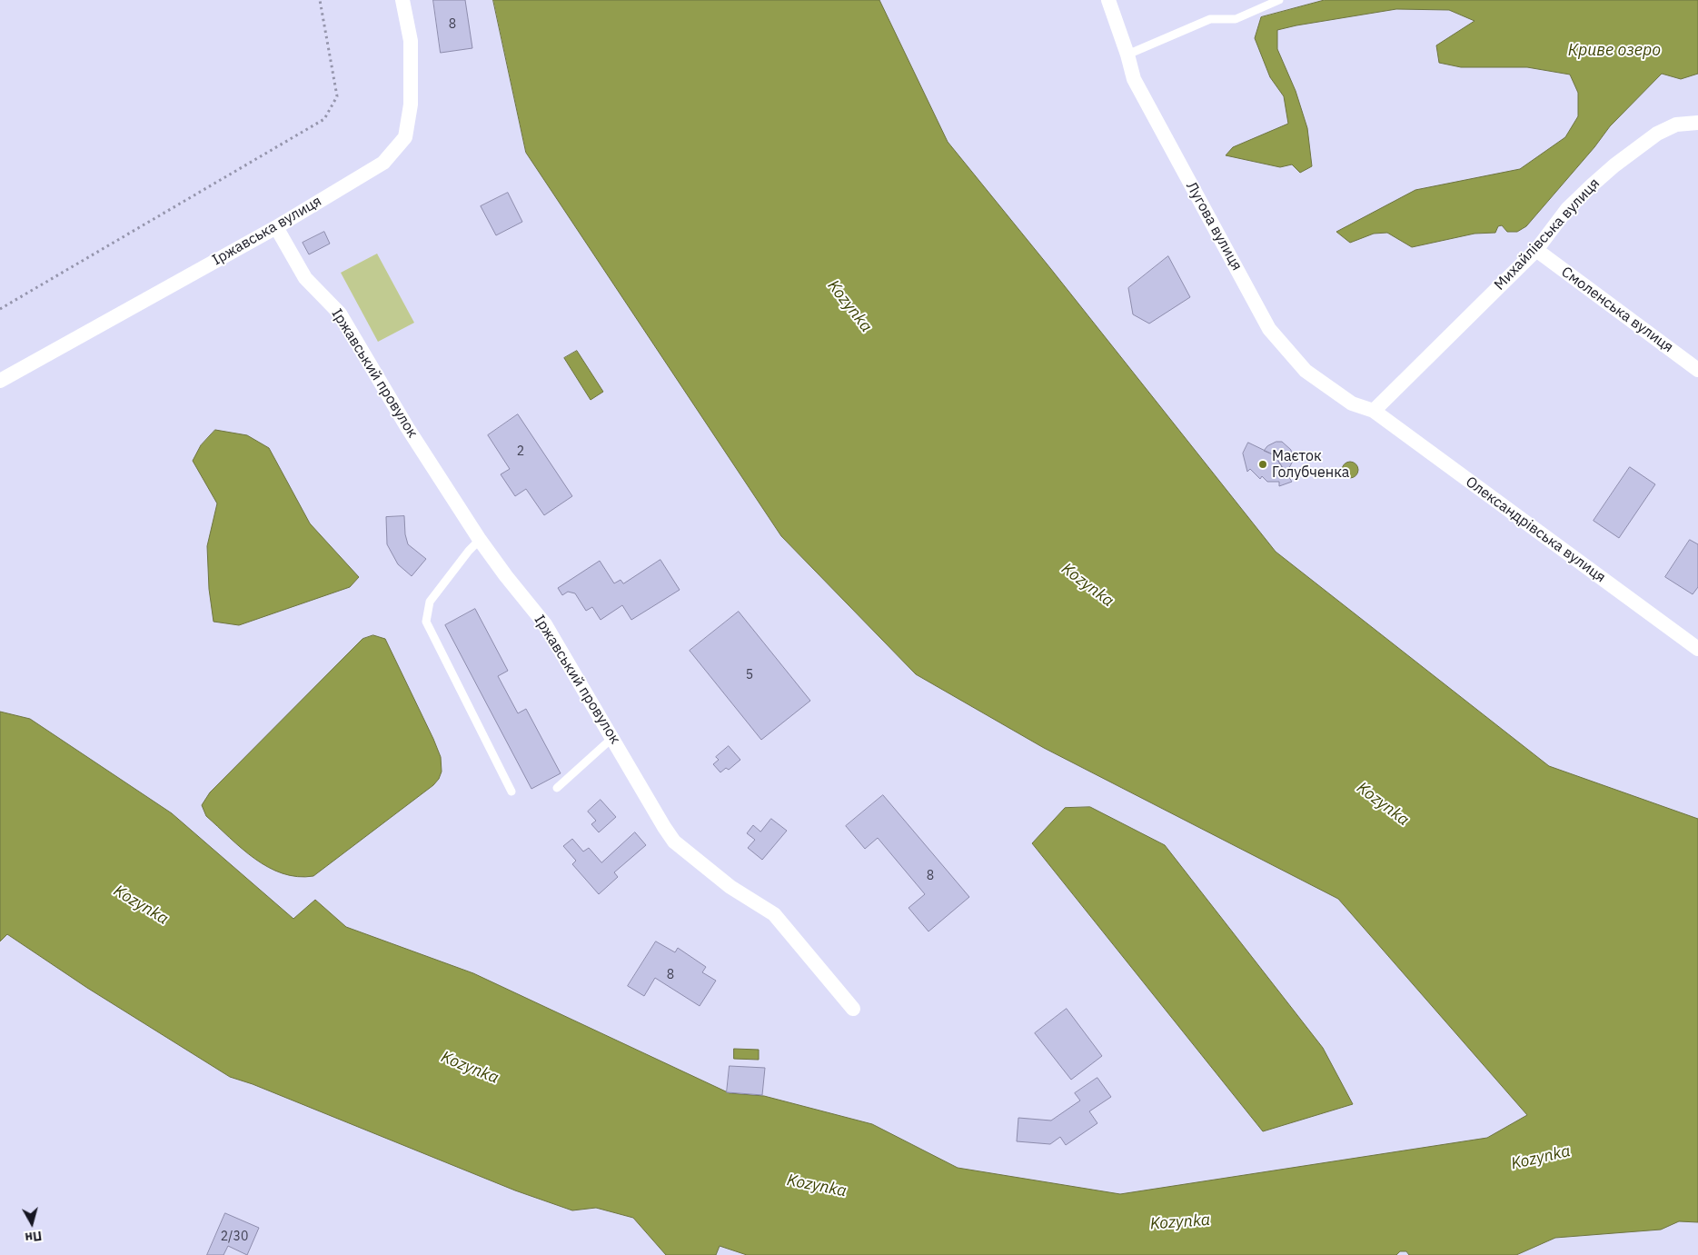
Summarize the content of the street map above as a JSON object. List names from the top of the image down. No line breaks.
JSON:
{"streets":{"street":["Лугова вулиця","Іржавська вулиця","Михайлівська вулиця","Смоленська вулиця","Іржавський провулок","Олександрівська вулиця"]},"crossings":[["Лугова вулиця","Михайлівська вулиця"],["Лугова вулиця","Олександрівська вулиця"],["Іржавська вулиця","Іржавський провулок"],["Михайлівська вулиця","Смоленська вулиця"],["Михайлівська вулиця","Олександрівська вулиця"]],"water":["Криве озеро","Kozynka"],"places":["Маєток Голубченка"],"house_numbers":["8","2","5","8","8","2/30"],"north":"bottom"}
